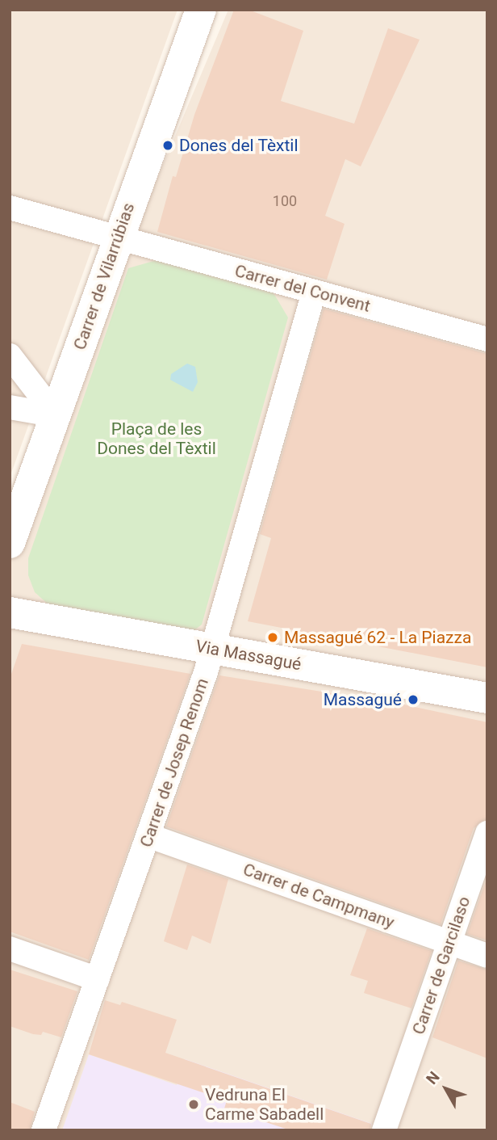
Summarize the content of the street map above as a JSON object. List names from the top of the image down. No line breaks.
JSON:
{"streets":{"main road":["Carrer de Vilarrúbias","Via Massagué"],"street":["Carrer del Convent","Carrer de Josep Renom","Carrer de Campmany","Carrer de Garcilaso"]},"crossings":[["Carrer de Vilarrúbias","Carrer del Convent"],["Carrer del Convent","Carrer de Josep Renom"],["Via Massagué","Carrer de Josep Renom"],["Carrer de Josep Renom","Carrer de Campmany"],["Carrer de Campmany","Carrer de Garcilaso"]],"parks":["Plaça de les Dones del Tèxtil"],"places":["Dones del Tèxtil","Massagué 62 - La Piazza","Massagué","Vedruna El Carme Sabadell"],"house_numbers":["100"],"north":"top left"}
